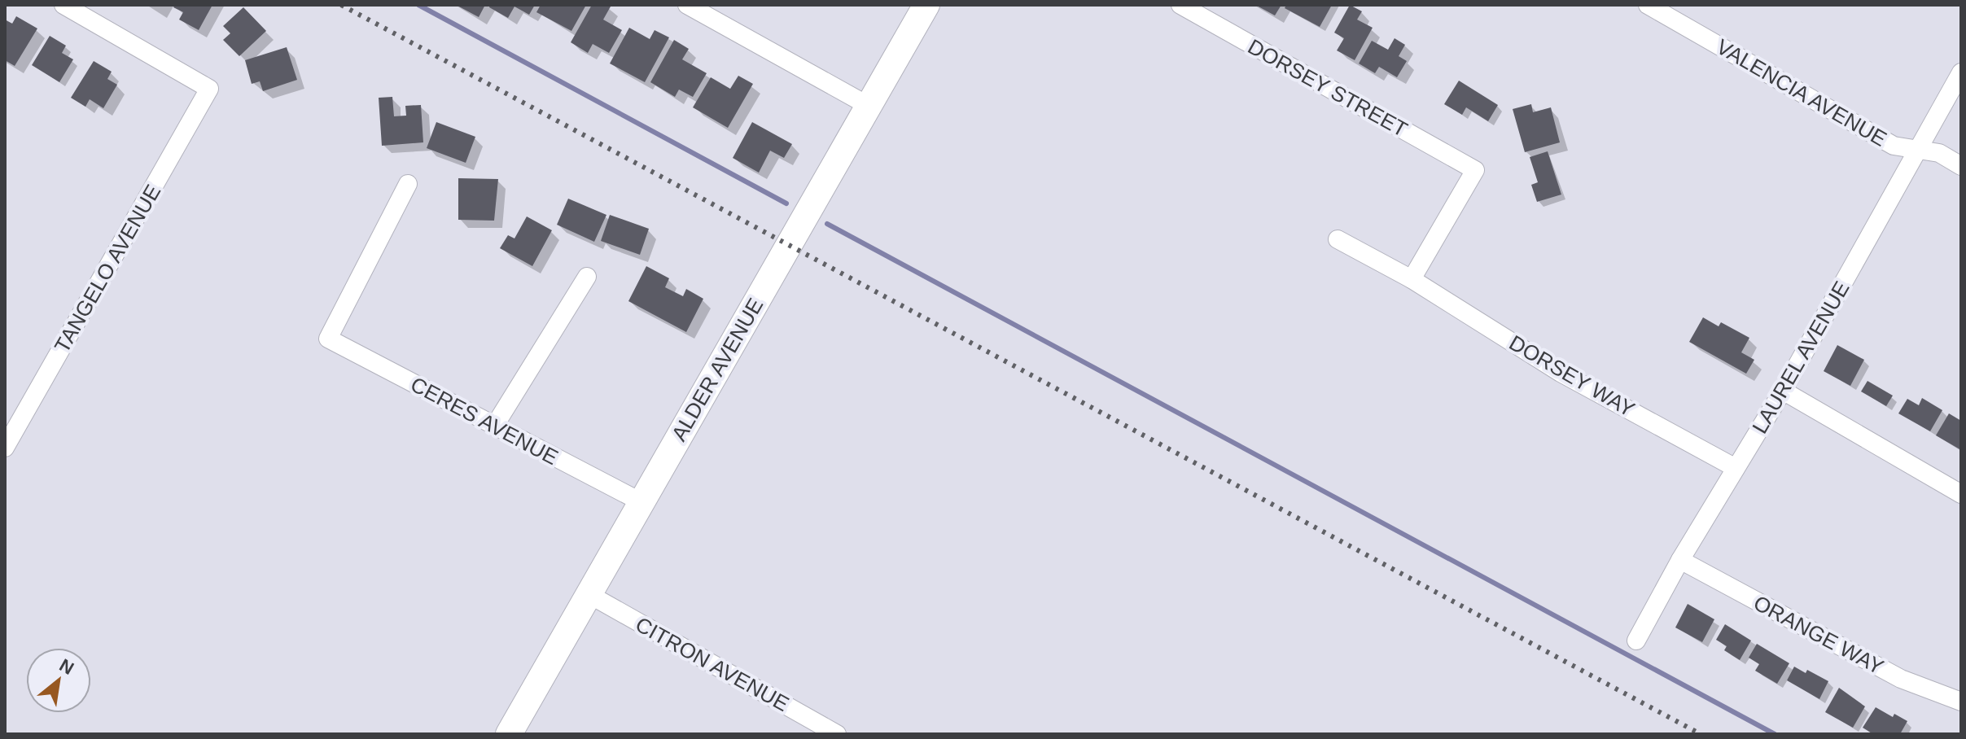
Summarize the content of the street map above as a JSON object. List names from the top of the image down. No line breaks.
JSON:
{"streets":{"main road":["ALDER AVENUE"],"street":["DORSEY STREET","VALENCIA AVENUE","TANGELO AVENUE","LAUREL AVENUE","DORSEY WAY","CERES AVENUE","ORANGE WAY","CITRON AVENUE"]},"crossings":[["DORSEY STREET","DORSEY WAY"],["VALENCIA AVENUE","LAUREL AVENUE"],["LAUREL AVENUE","DORSEY WAY"],["LAUREL AVENUE","ORANGE WAY"],["ALDER AVENUE","CERES AVENUE"],["ALDER AVENUE","CITRON AVENUE"]],"north":"top right"}
